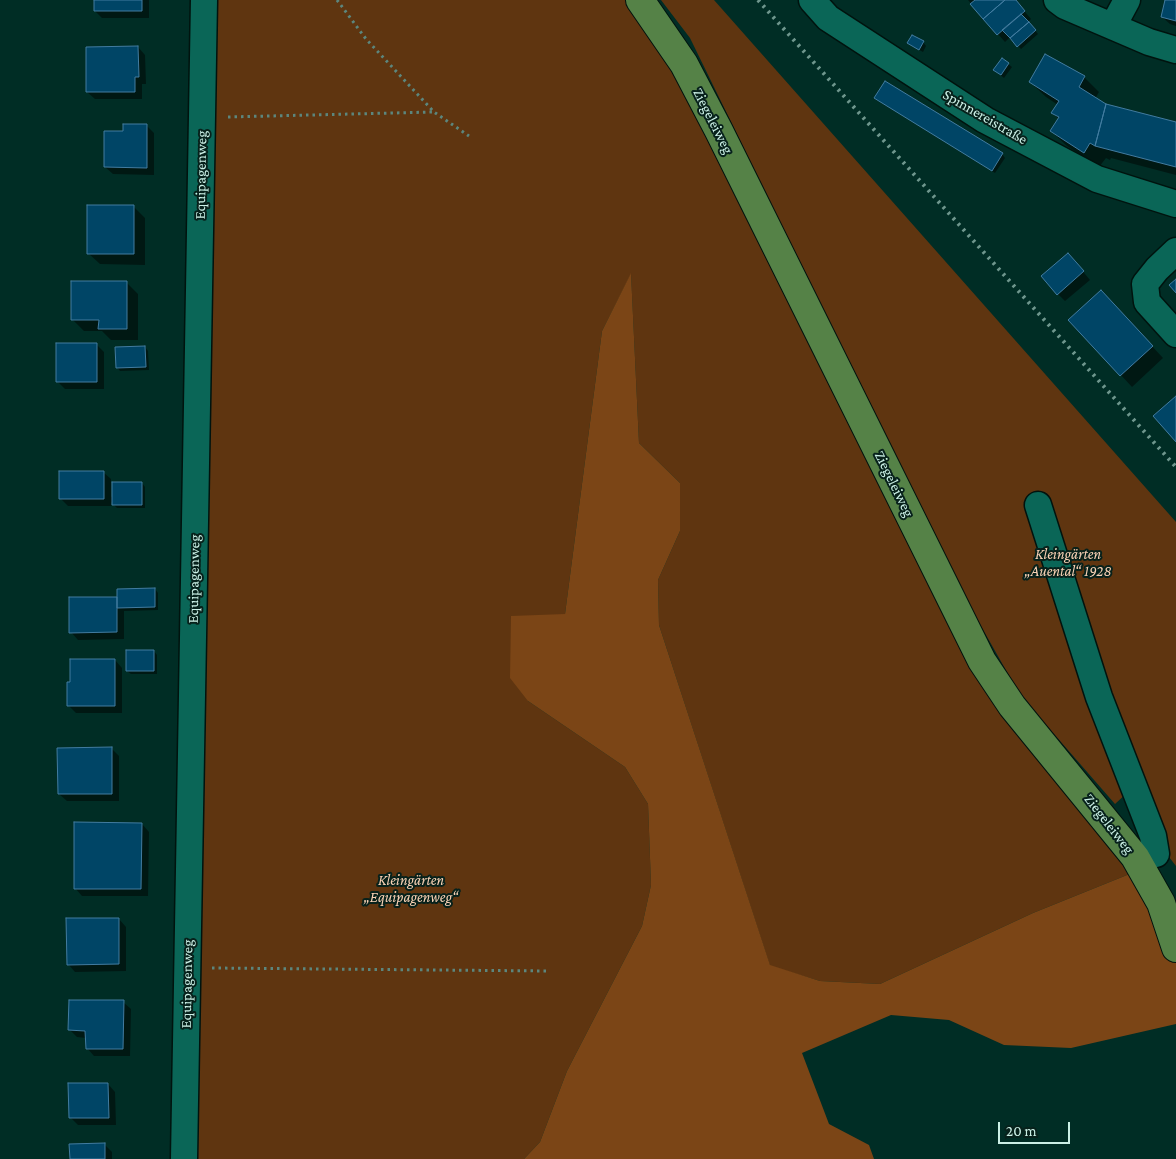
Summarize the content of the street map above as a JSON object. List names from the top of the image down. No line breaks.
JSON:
{"streets":{"main road":["Ziegeleiweg"],"street":["Spinnereistraße","Equipagenweg"]},"parks":["Kleingärten „Auental“ 1928","Kleingärten „Equipagenweg“"],"scale_bar":"20 m"}
